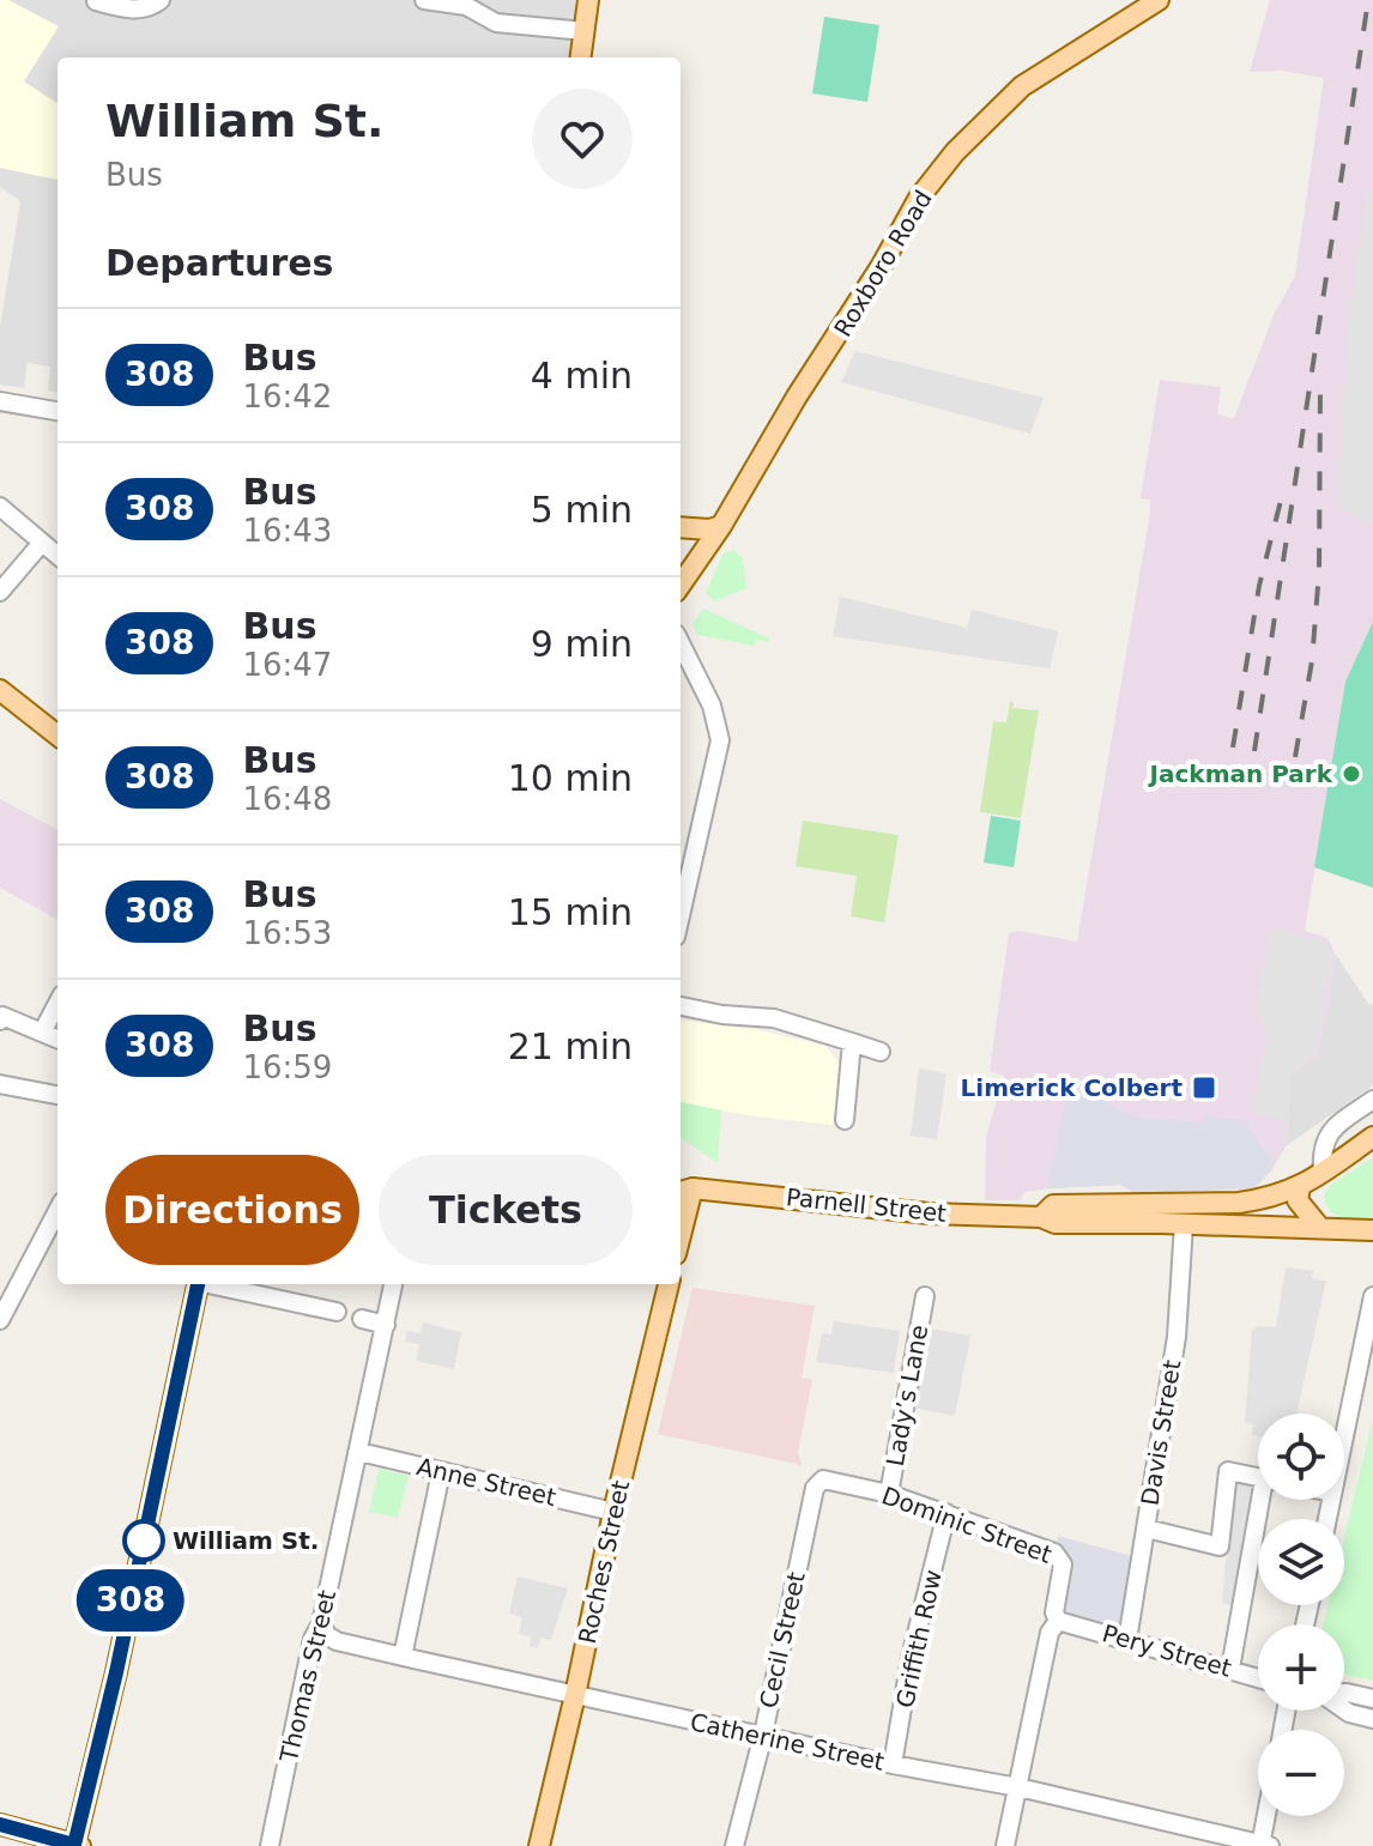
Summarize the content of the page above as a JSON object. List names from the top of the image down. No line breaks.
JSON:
{"streets":{"main road":["Roxboro Road","Parnell Street","Roches Street"],"street":["Lady’s Lane","Davis Street","Anne Street","Dominic Street","Griffith Row","Cecil Street","Pery Street","Thomas Street","Catherine Street"]},"crossings":[["Parnell Street","Davis Street"],["Lady’s Lane","Dominic Street"],["Davis Street","Pery Street"],["Anne Street","Roches Street"],["Anne Street","Thomas Street"],["Dominic Street","Griffith Row"],["Dominic Street","Cecil Street"],["Dominic Street","Pery Street"],["Dominic Street","Catherine Street"],["Roches Street","Catherine Street"],["Griffith Row","Catherine Street"],["Cecil Street","Catherine Street"],["Thomas Street","Catherine Street"]],"places":{"other":["Jackman Park","William St."],"transit":["Limerick Colbert"]},"lines":["bus line 308"],"page":{"on_map":"308","heading":[["William St.","Bus"],"Departures"],"list":[{"mark":"308","name":"Bus","note":"16:42","value":"4 min"},{"mark":"308","name":"Bus","note":"16:43","value":"5 min"},{"mark":"308","name":"Bus","note":"16:47","value":"9 min"},{"mark":"308","name":"Bus","note":"16:48","value":"10 min"},{"mark":"308","name":"Bus","note":"16:53","value":"15 min"},{"mark":"308","name":"Bus","note":"16:59","value":"21 min"}],"buttons":["Directions","Tickets"],"map_buttons":["+","−"]}}
